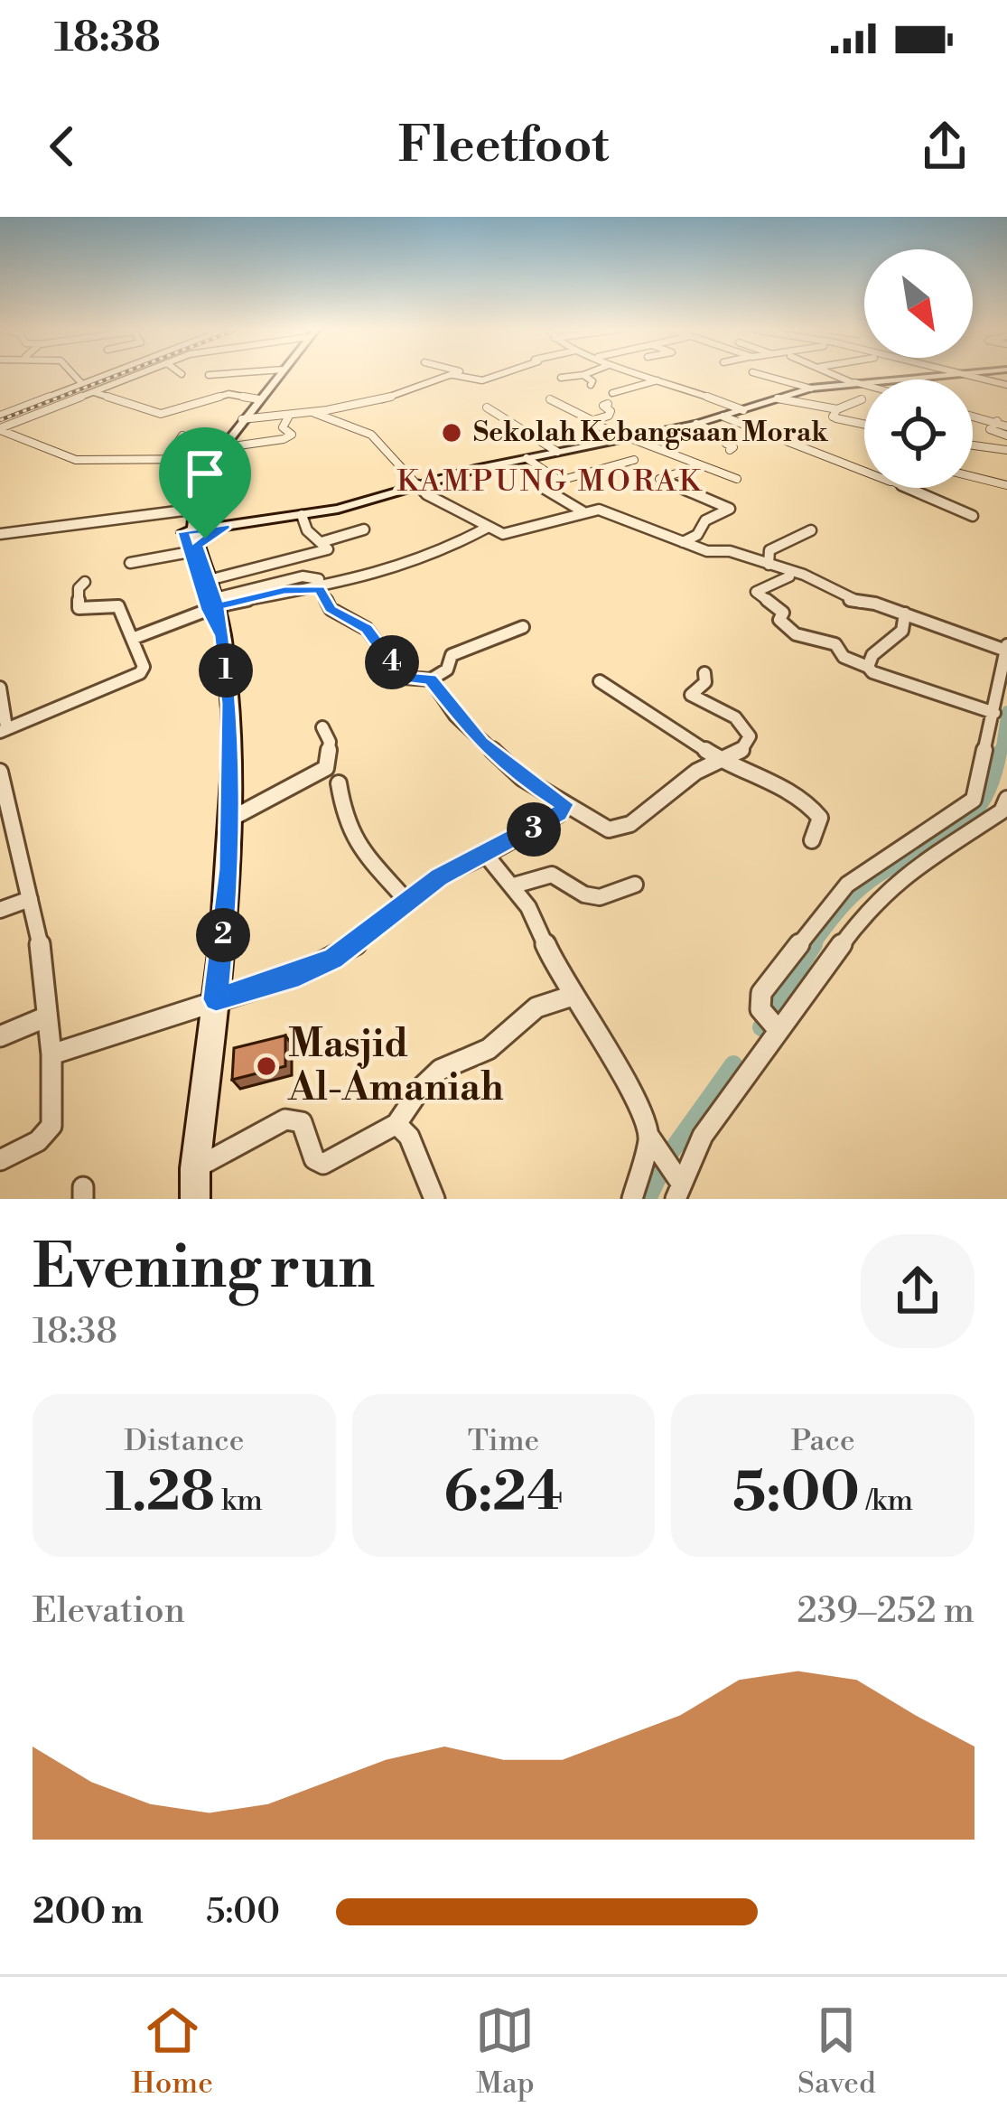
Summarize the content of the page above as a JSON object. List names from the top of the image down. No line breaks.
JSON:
{"districts":["KAMPUNG MORAK"],"places":["Sekolah Kebangsaan Morak","Masjid Al-Amaniah"],"north":"bottom right","page":{"status":"18:38","header":"Fleetfoot","pins":["4","1","3","2"],"heading":["Evening run","18:38"],"stats":[["Distance","1.28 km"],["Time","6:24"],["Pace","5:00 /km"]],"chart":["Elevation","239–252 m"],"list":[{"name":"200 m","note":"5:00"}],"tabs":["Home","Map","Saved"]}}
